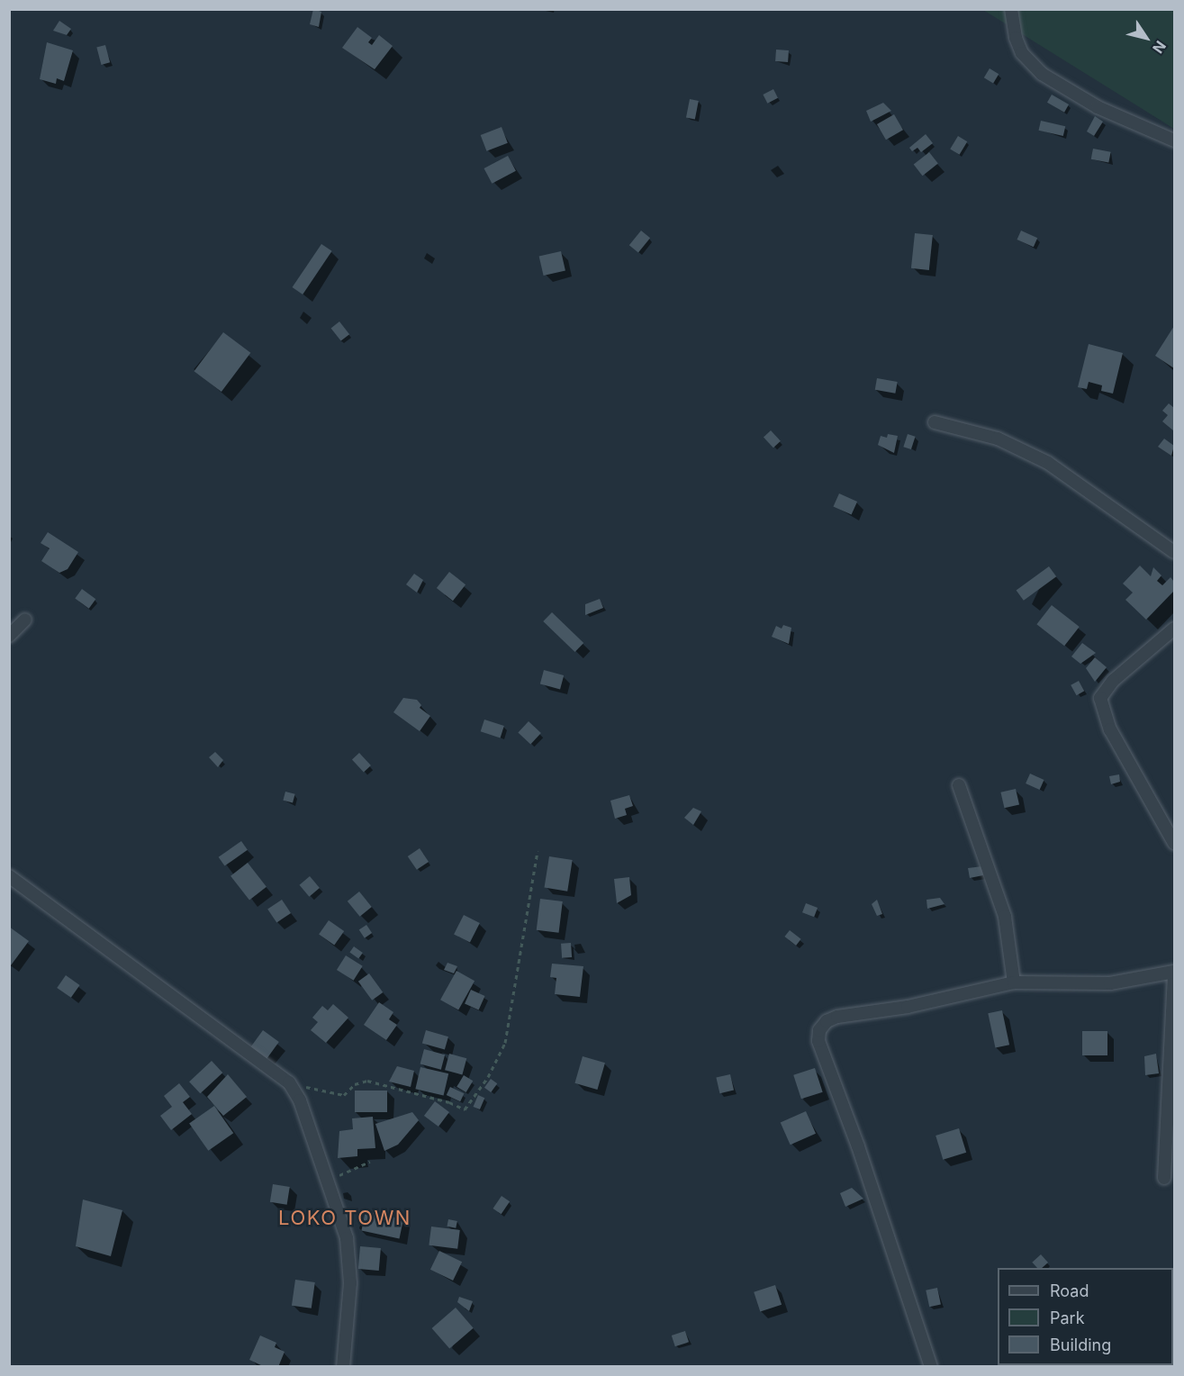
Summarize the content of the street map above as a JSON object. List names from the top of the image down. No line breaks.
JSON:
{"districts":["LOKO TOWN"],"legend":["Road","Park","Building"],"north":"bottom right"}
